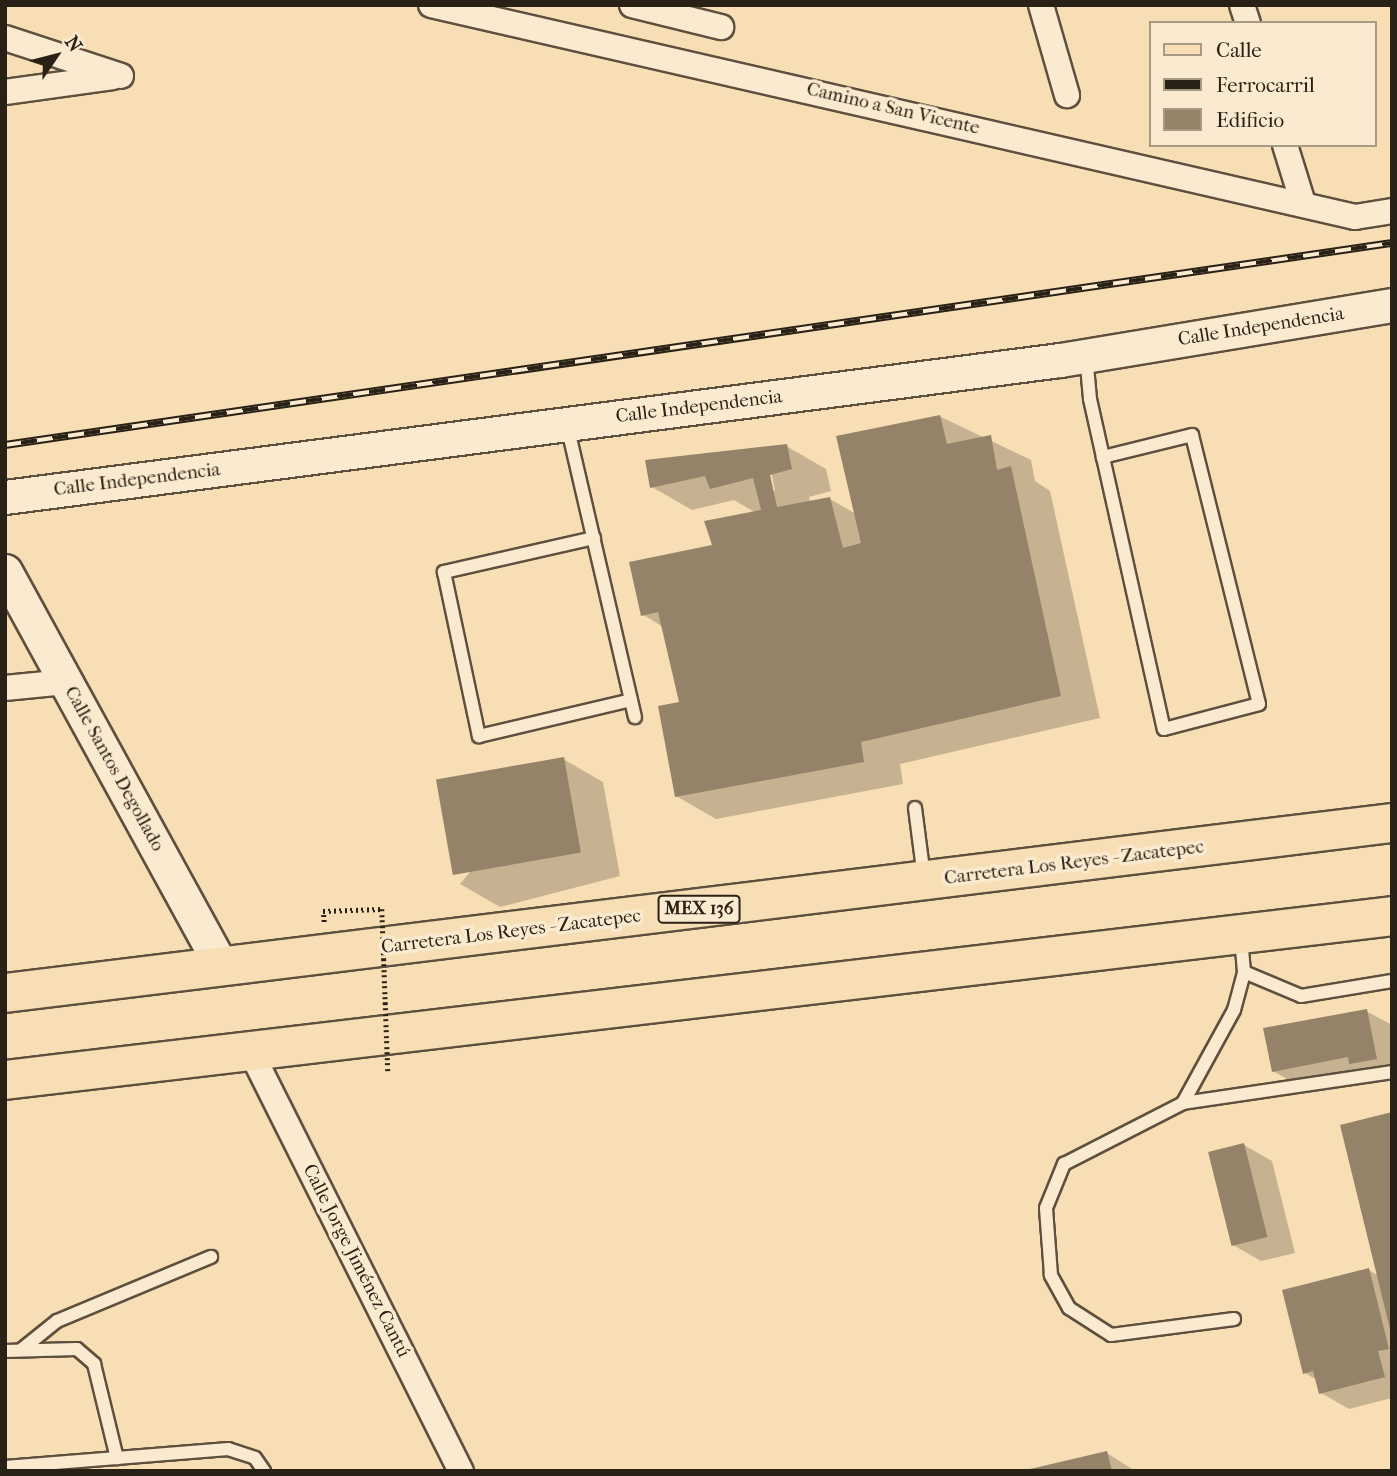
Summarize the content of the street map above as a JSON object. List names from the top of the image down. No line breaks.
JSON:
{"streets":{"main road":["Calle Independencia","Calle Santos Degollado","Carretera Los Reyes - Zacatepec","MEX 136"],"street":["Camino a San Vicente","Calle Jorge Jiménez Cantú"]},"crossings":[["Calle Santos Degollado","Carretera Los Reyes - Zacatepec"]],"legend":["Calle","Ferrocarril","Edificio"],"north":"top right"}
